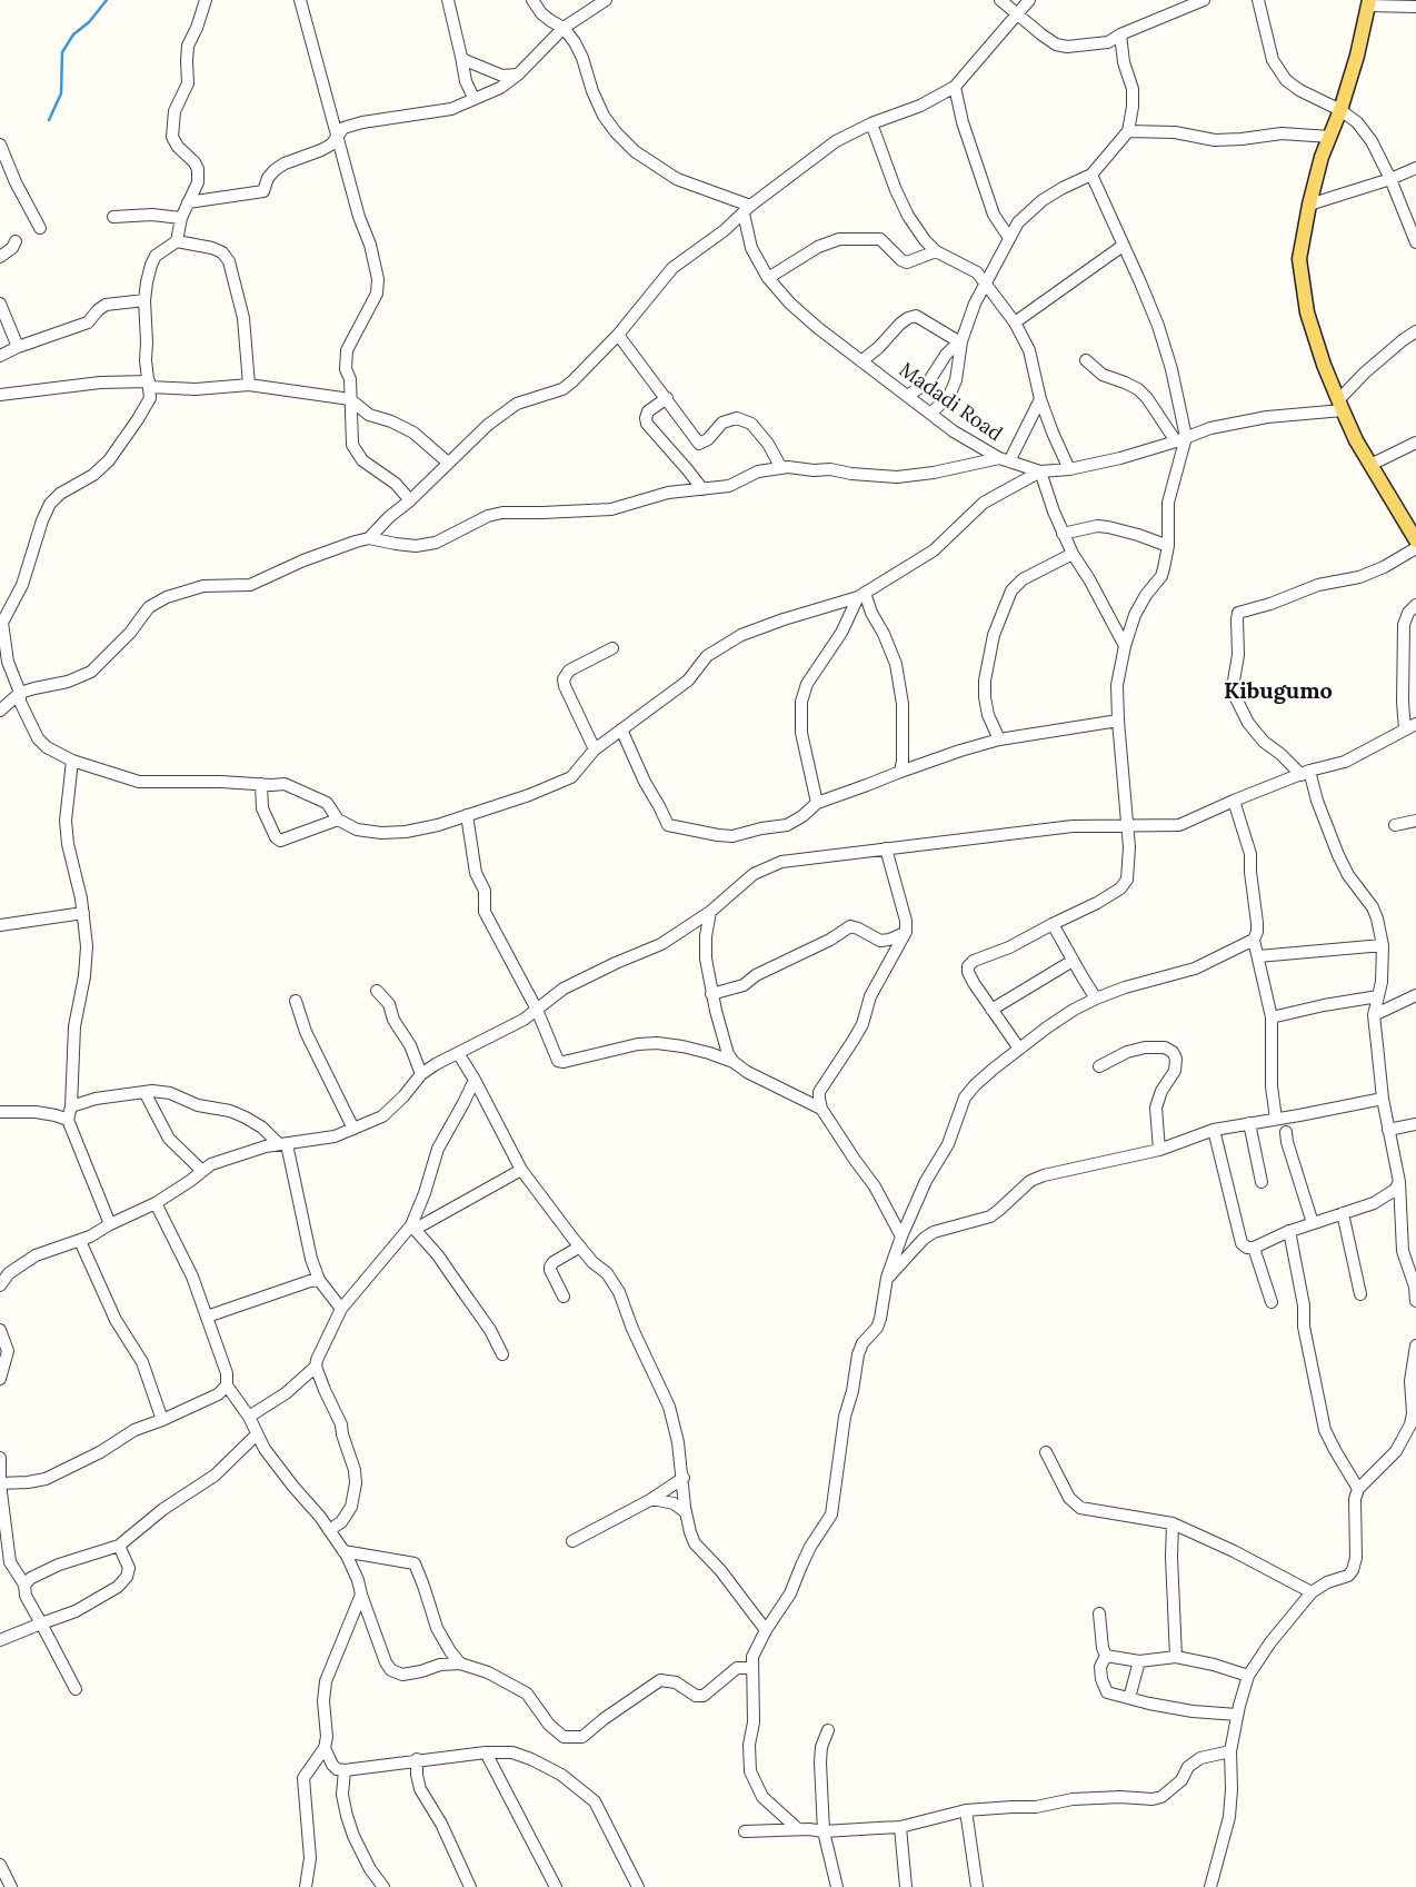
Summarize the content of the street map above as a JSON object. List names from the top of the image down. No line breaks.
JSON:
{"streets":{"street":["Madadi Road"]},"districts":["Kibugumo"]}
